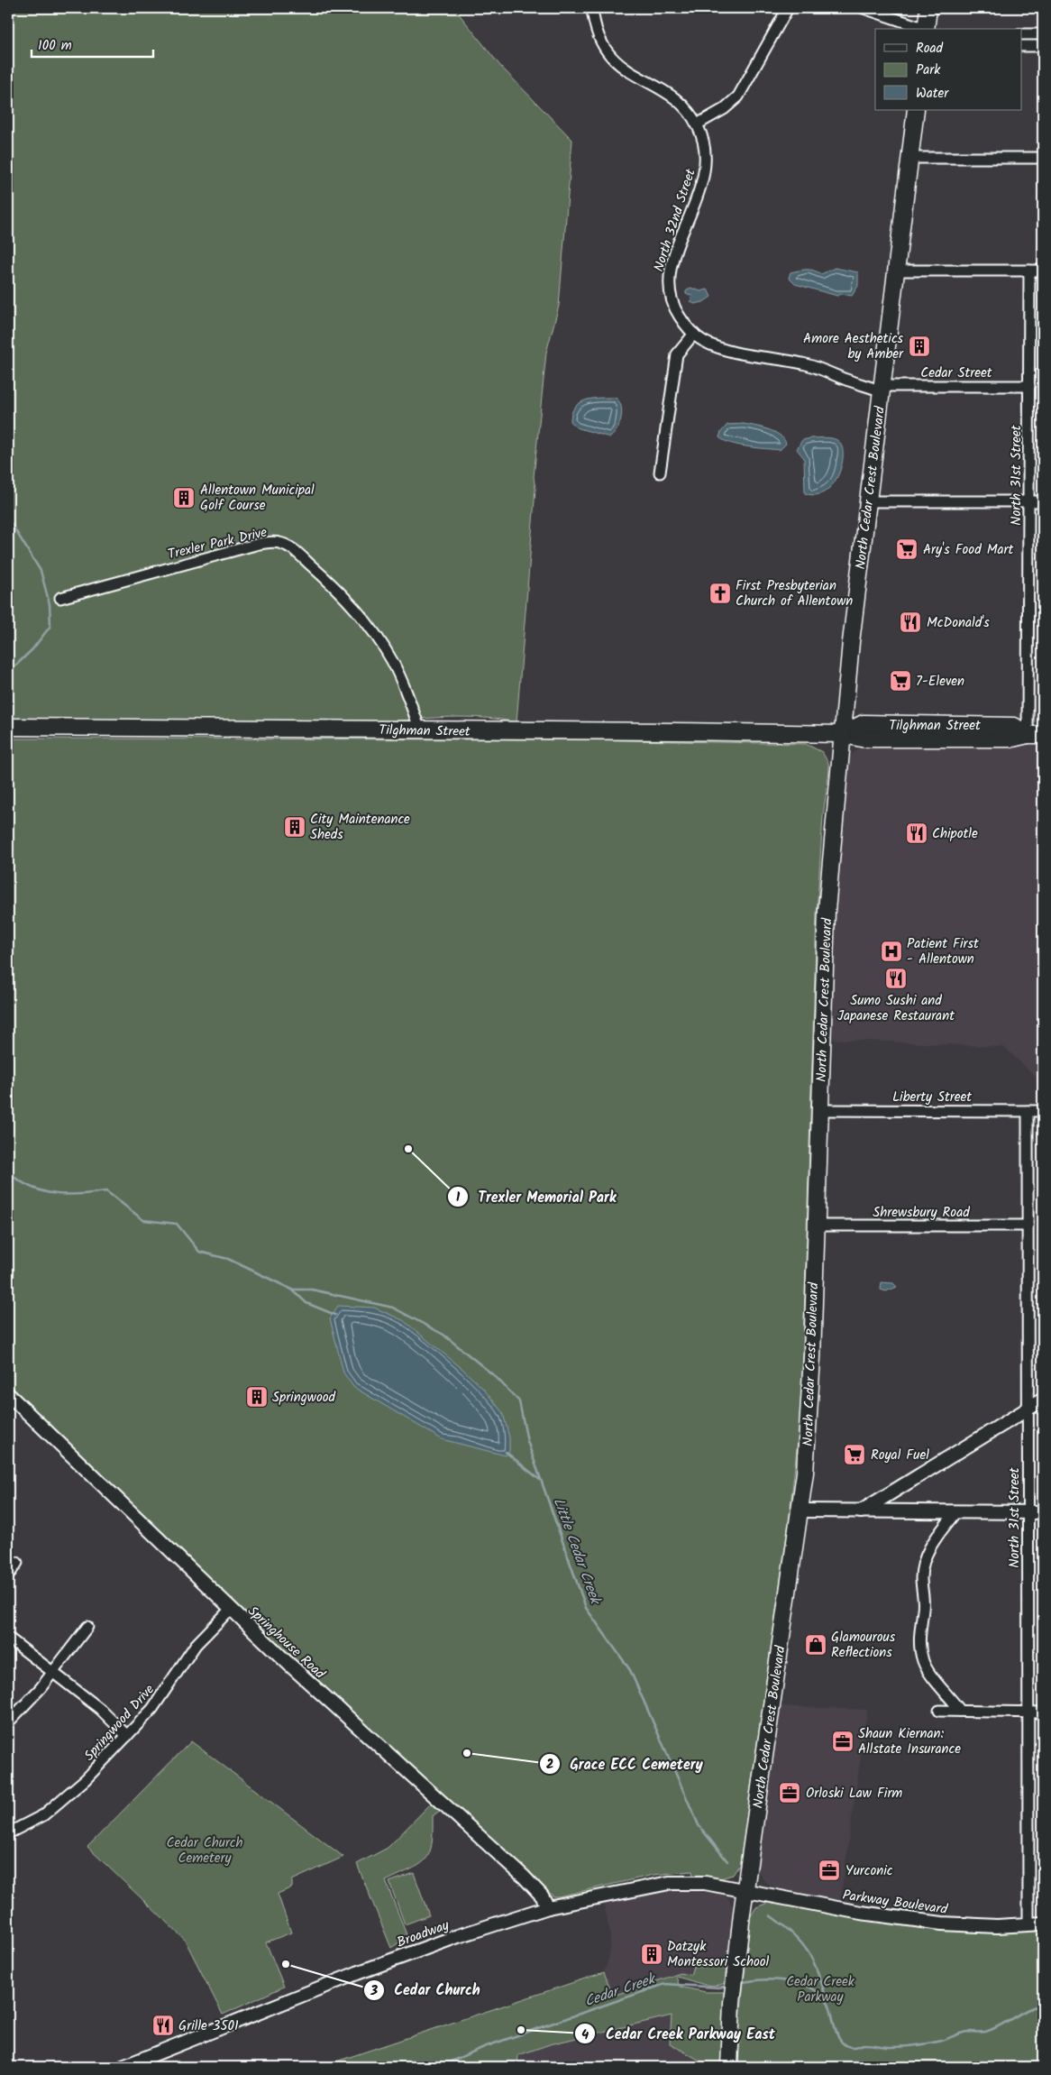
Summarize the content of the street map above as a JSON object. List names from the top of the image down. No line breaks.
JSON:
{"streets":{"main road":["North Cedar Crest Boulevard","Tilghman Street"],"street":["North 32nd Street","Cedar Street","North 31st Street","Trexler Park Drive","Liberty Street","Shrewsbury Road","Springhouse Road","Springwood Drive","Parkway Boulevard","Broadway"]},"crossings":[["North 32nd Street","Cedar Street"],["Cedar Street","North 31st Street"],["Cedar Street","North Cedar Crest Boulevard"],["North 31st Street","Tilghman Street"],["North 31st Street","Liberty Street"],["North 31st Street","Shrewsbury Road"],["North 31st Street","Parkway Boulevard"],["North Cedar Crest Boulevard","Tilghman Street"],["North Cedar Crest Boulevard","Liberty Street"],["North Cedar Crest Boulevard","Shrewsbury Road"],["North Cedar Crest Boulevard","Parkway Boulevard"],["North Cedar Crest Boulevard","Broadway"],["Trexler Park Drive","Tilghman Street"],["Springhouse Road","Springwood Drive"],["Springhouse Road","Broadway"],["Parkway Boulevard","Broadway"]],"water":["Little Cedar Creek","Cedar Creek"],"parks":["Cedar Church Cemetery","Cedar Creek Parkway"],"places":{"building":["Amore Aesthetics by Amber","Allentown Municipal Golf Course","City Maintenance Sheds","Springwood","Datzyk Montessori School"],"supermarket":["Ary's Food Mart","7-Eleven","Royal Fuel"],"church":["First Presbyterian Church of Allentown"],"restaurant":["McDonald's","Chipotle","Sumo Sushi and Japanese Restaurant","Grille 3501"],"hospital":["Patient First - Allentown"],"other":["Trexler Memorial Park","Grace ECC Cemetery","Cedar Church","Cedar Creek Parkway East"],"shop":["Glamourous Reflections"],"office":["Shaun Kiernan: Allstate Insurance","Orloski Law Firm","Yurconic"]},"legend":["Road","Park","Water"],"scale_bar":"100 m"}
